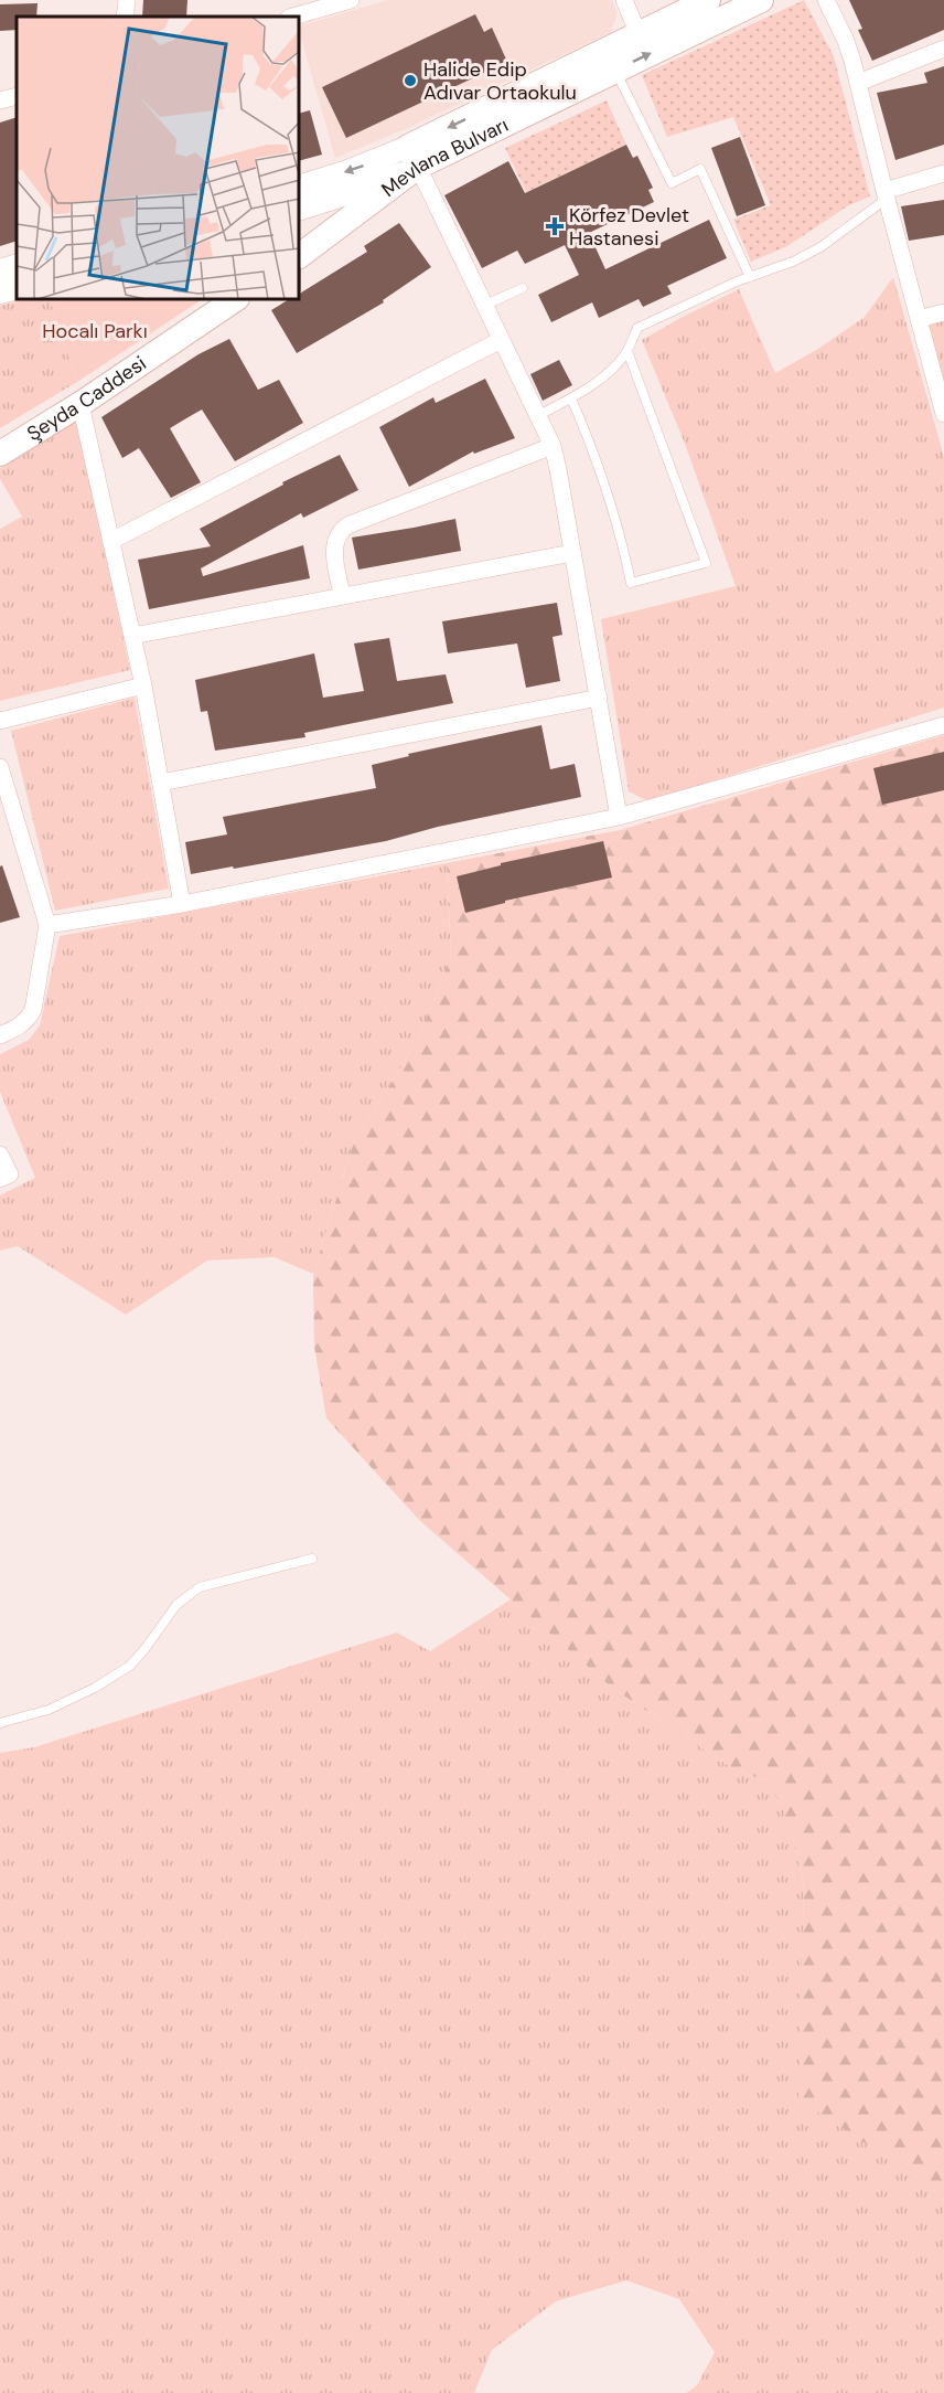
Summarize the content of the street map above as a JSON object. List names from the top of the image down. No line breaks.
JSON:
{"streets":{"main road":["Mevlana Bulvarı","Şeyda Caddesi"]},"parks":["Hocalı Parkı"],"places":{"other":["Halide Edip Adıvar Ortaokulu"],"health":["Körfez Devlet Hastanesi"]}}
